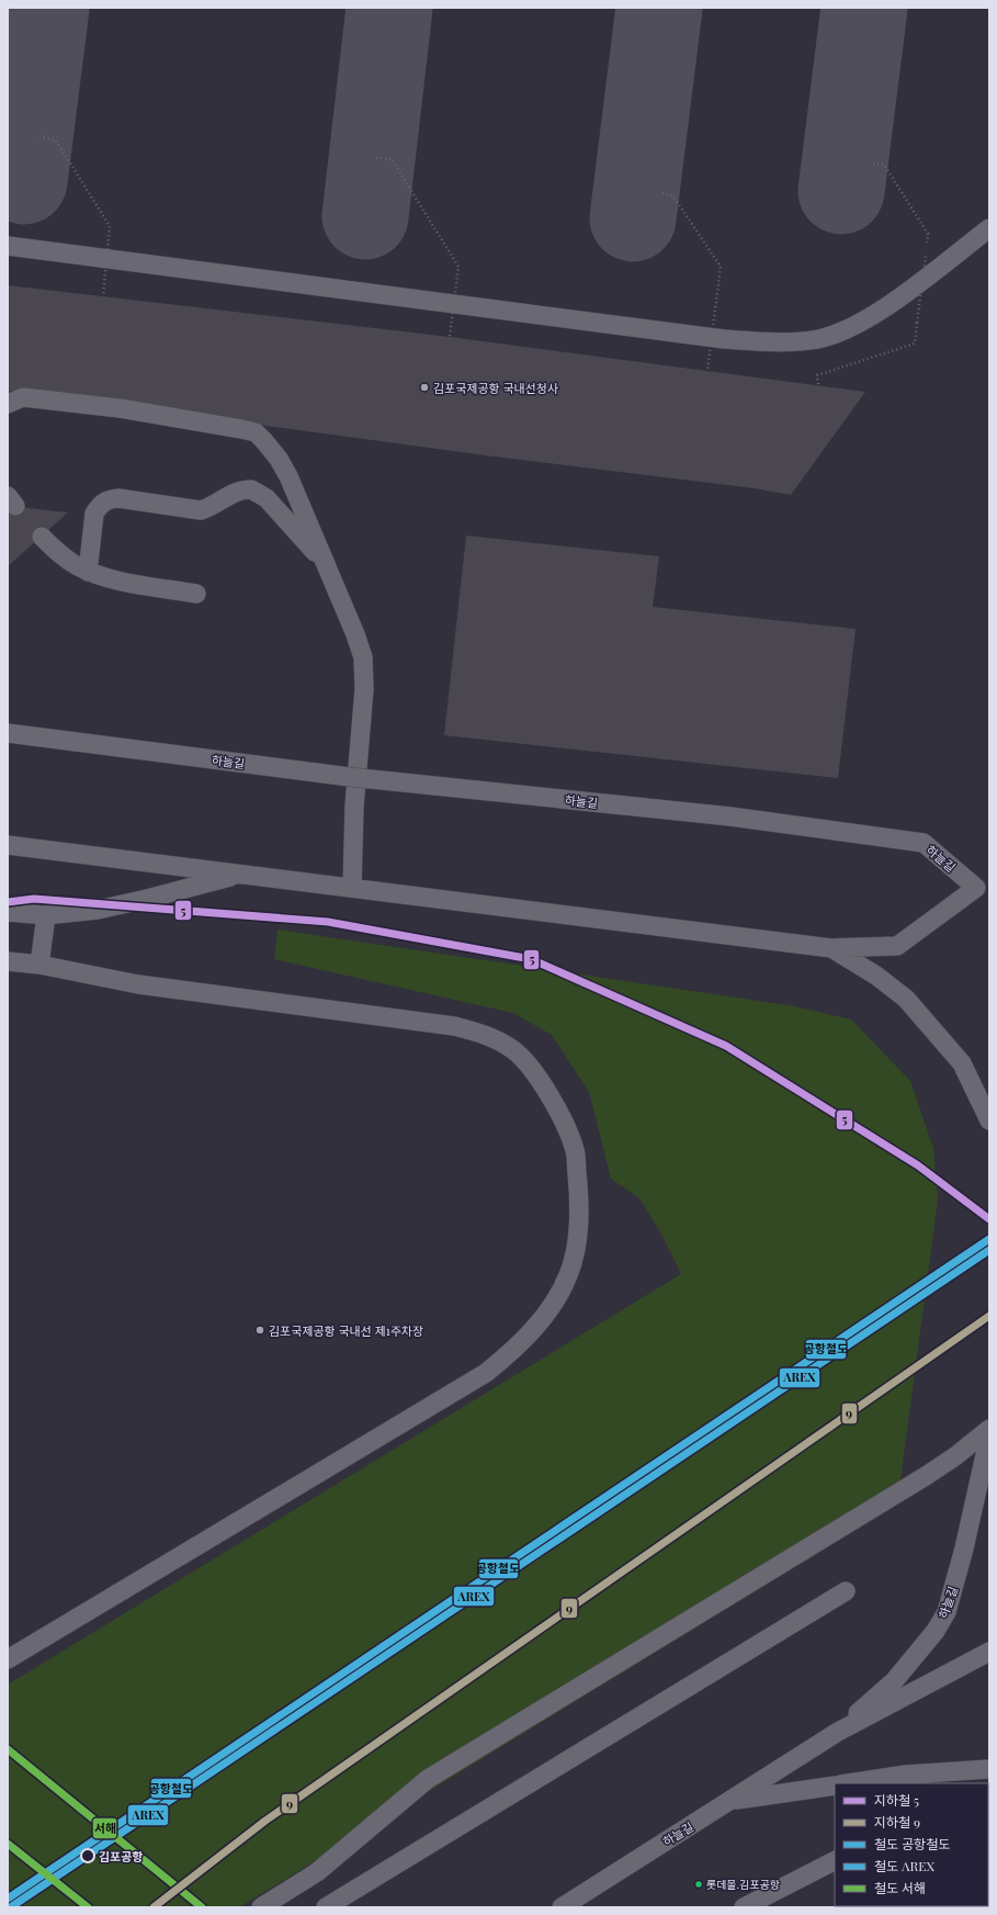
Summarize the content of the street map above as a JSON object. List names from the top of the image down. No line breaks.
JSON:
{"streets":{"lane":["하늘길"]},"places":["김포국제공항 국내선청사","김포국제공항 국내선 제1주차장","김포공항","롯데몰.김포공항"],"lines":["metro line 5","rail line 공항철도","rail line AREX","metro line 9","rail line 서해"],"legend":["지하철 5","지하철 9","철도 공항철도","철도 AREX","철도 서해"]}
